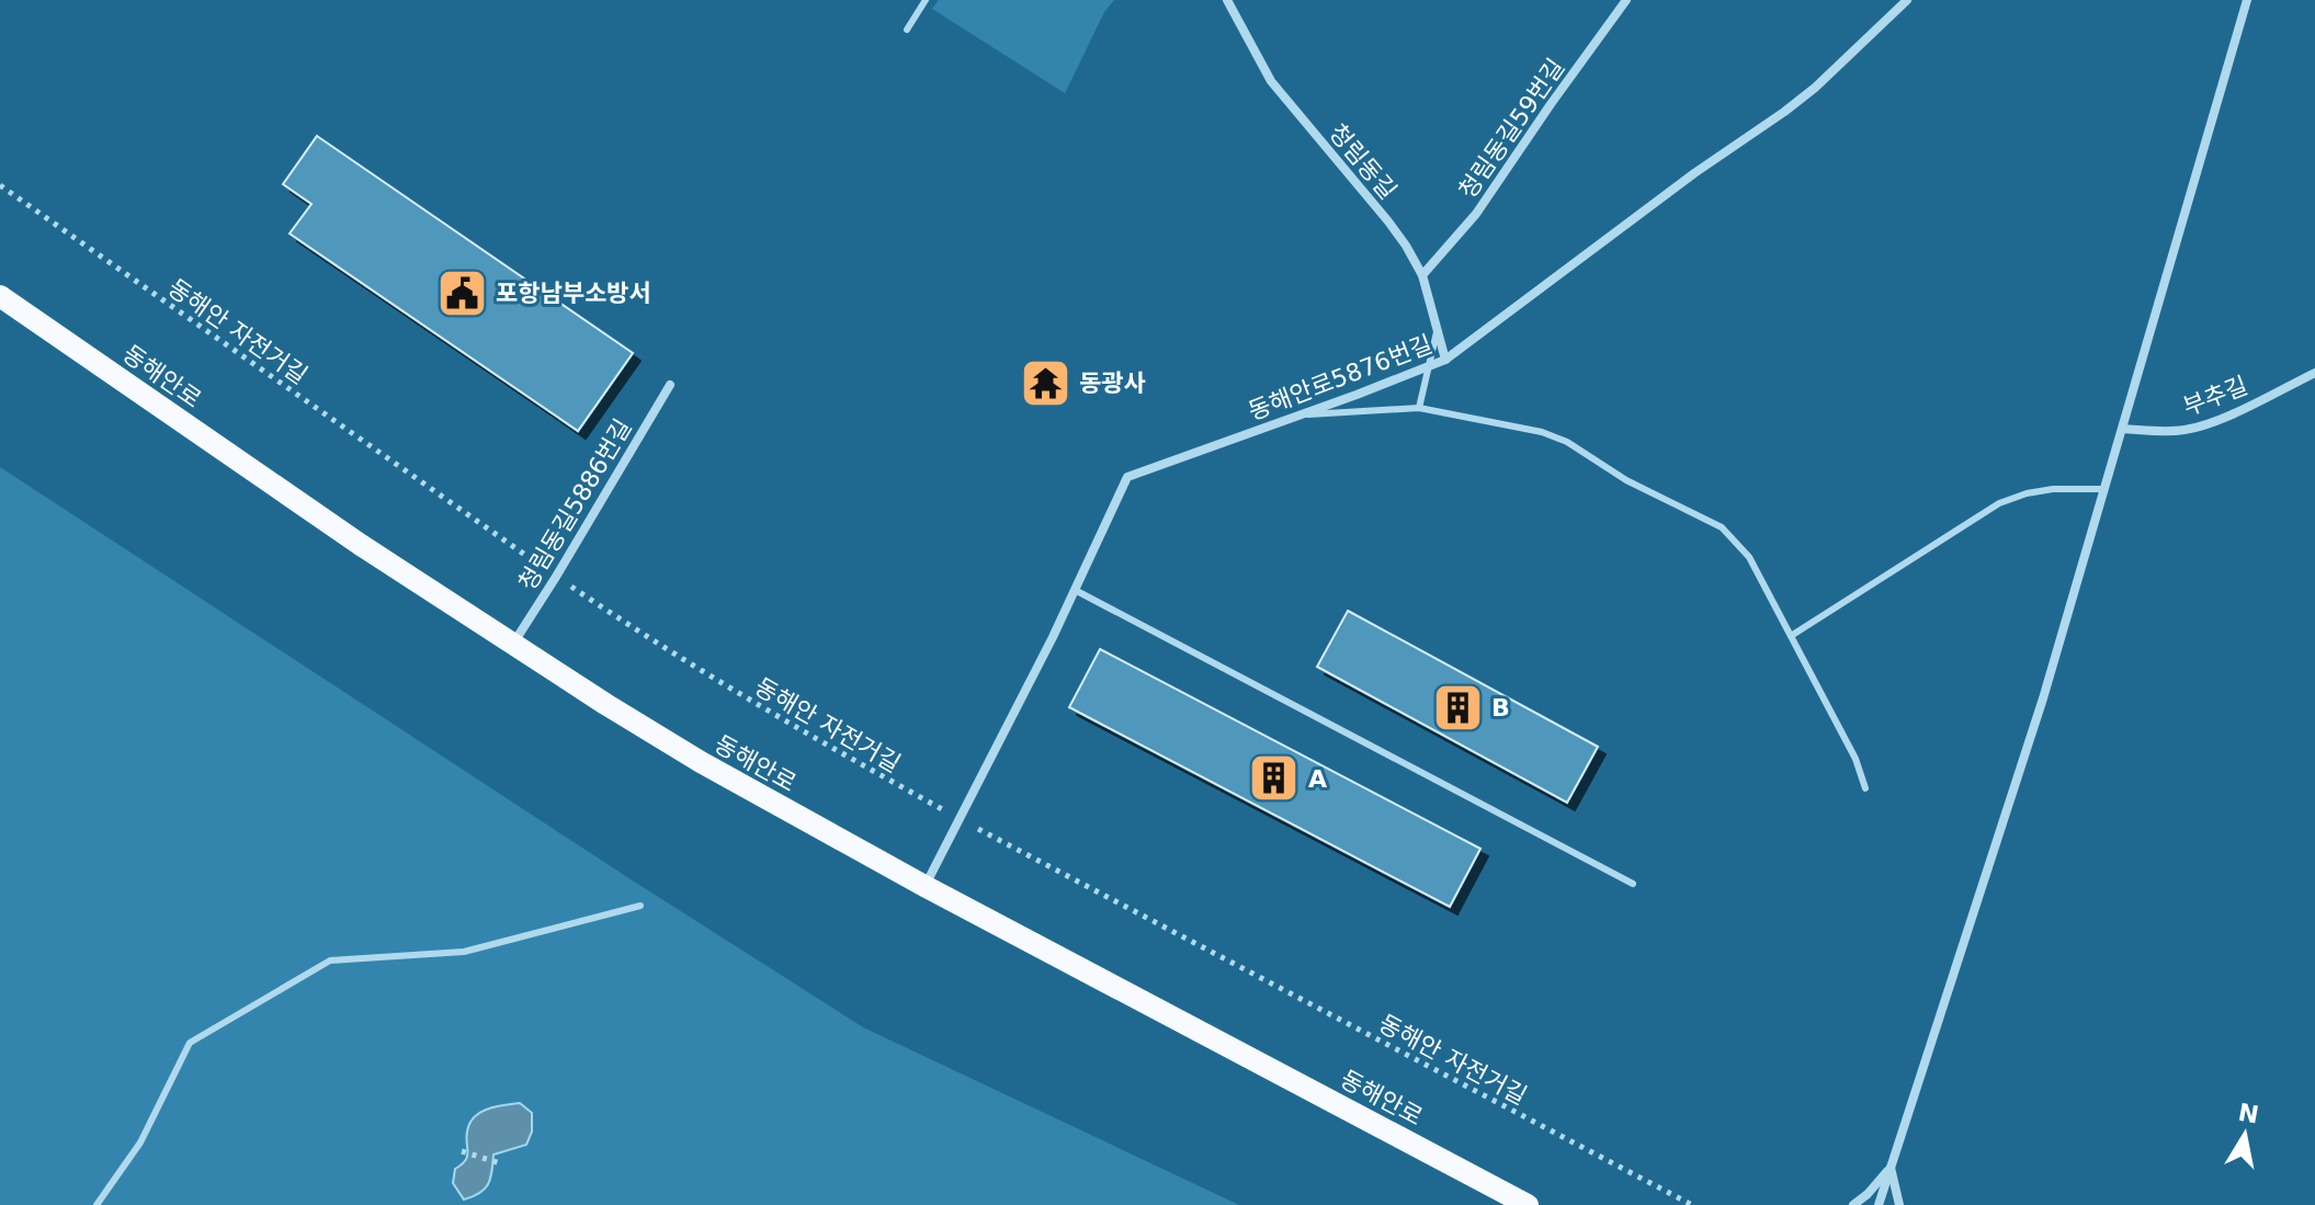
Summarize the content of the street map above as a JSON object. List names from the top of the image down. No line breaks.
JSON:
{"streets":{"main road":["동해안로"],"street":["청림동길59번길","청림동길","동해안로5876번길","부추길","청림동길5886번길"],"path":["동해안 자전거길"]},"crossings":[["청림동길59번길","청림동길"],["청림동길","동해안로5876번길"],["동해안 자전거길","동해안로5876번길"],["동해안 자전거길","청림동길5886번길"],["동해안로","동해안로5876번길"],["동해안로","청림동길5886번길"]],"places":{"public building":["포항남부소방서"],"temple":["동광사"],"building":["B","A"]},"north":"top"}
